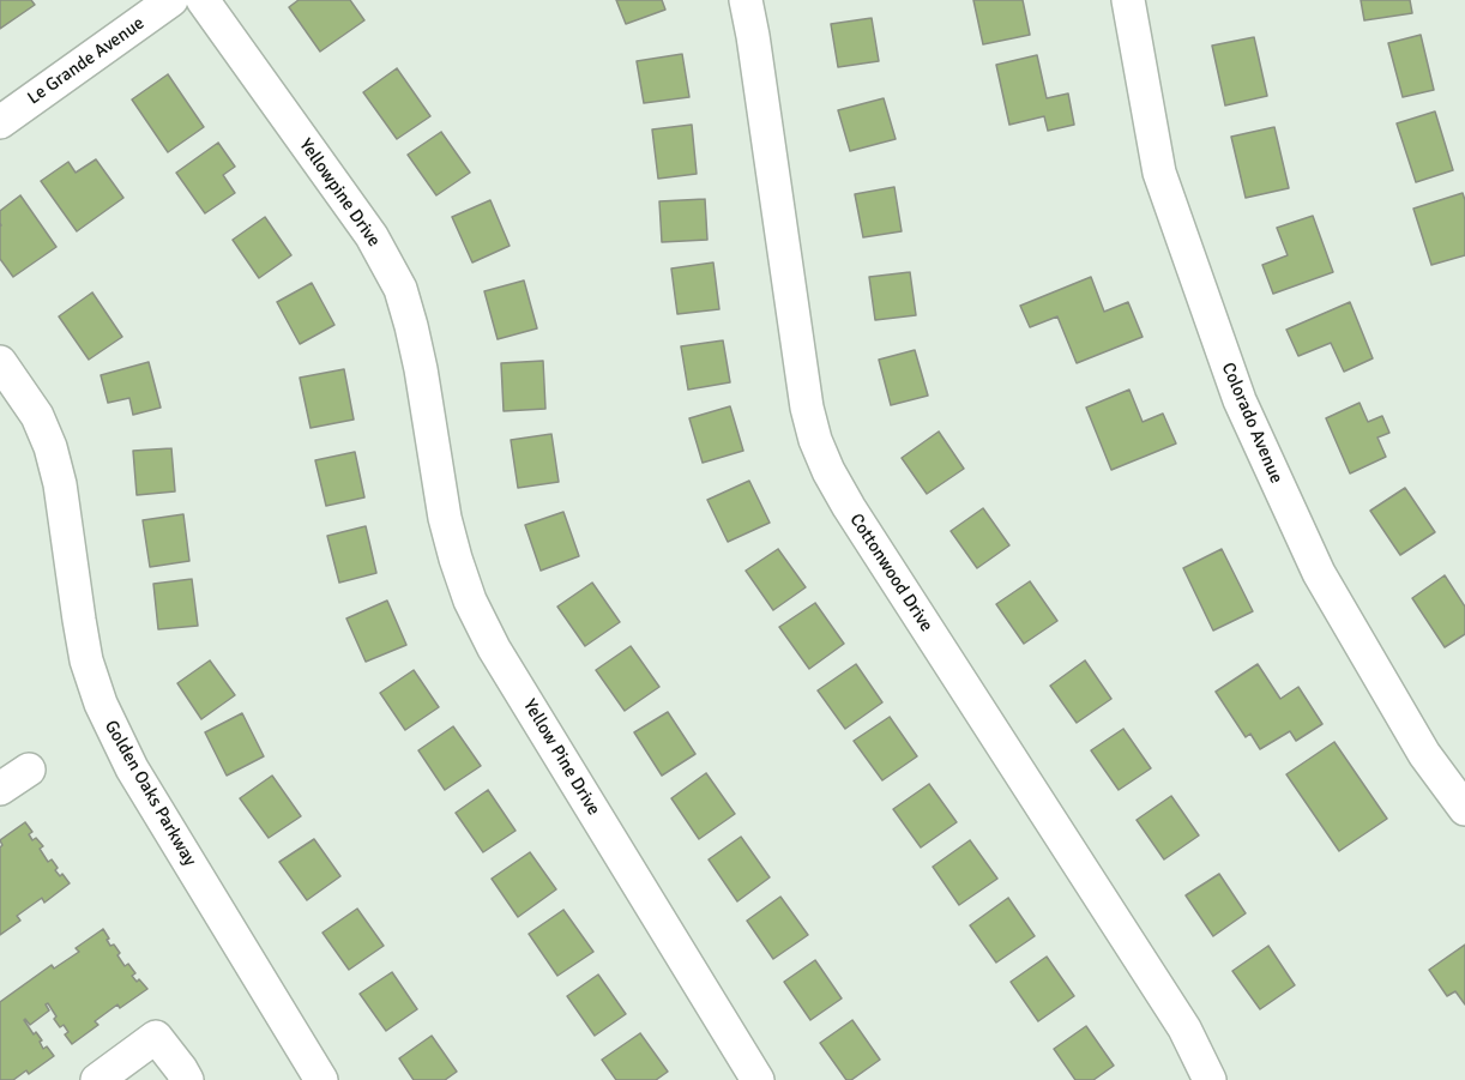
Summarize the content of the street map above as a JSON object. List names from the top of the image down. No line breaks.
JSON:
{"streets":{"street":["Le Grande Avenue","Yellowpine Drive","Colorado Avenue","Cottonwood Drive","Yellow Pine Drive","Golden Oaks Parkway"]},"crossings":[["Yellowpine Drive","Yellow Pine Drive"]]}
